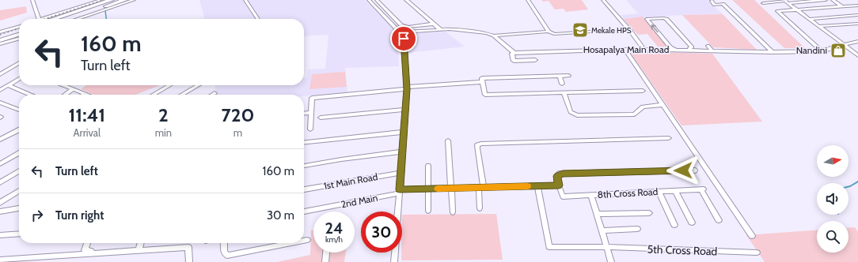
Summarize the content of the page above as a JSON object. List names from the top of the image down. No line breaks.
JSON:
{"streets":{"street":["Hosapalya Main Road","1st Main Road","8th Cross Road","2nd Main","5th Cross Road"]},"crossings":[["8th Cross Road","2nd Main"],["2nd Main","5th Cross Road"]],"places":{"school or university":["Mekale HPS"],"shop":["Nandini"]},"north":"right","page":{"turn":["160 m","Turn left"],"eta":["11:41","Arrival","2","min","720","m"],"list":[{"name":"Turn left","value":"160 m"},{"name":"Turn right","value":"30 m"}],"speed":"24 km/h","limit":"30"}}
